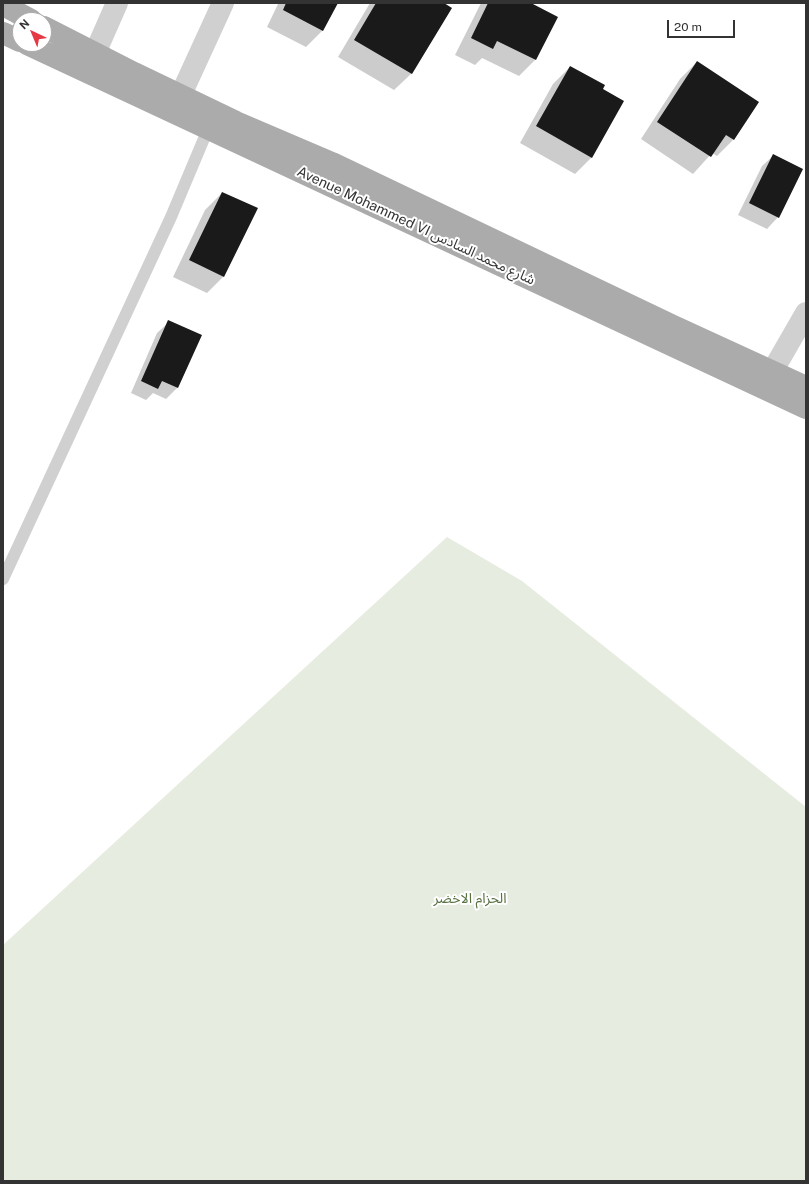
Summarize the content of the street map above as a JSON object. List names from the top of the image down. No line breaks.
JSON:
{"streets":{"main road":["Avenue Mohammed VI شارع محمد السادس"]},"parks":["الحزام الاخضر"],"scale_bar":"20 m","north":"top left"}
